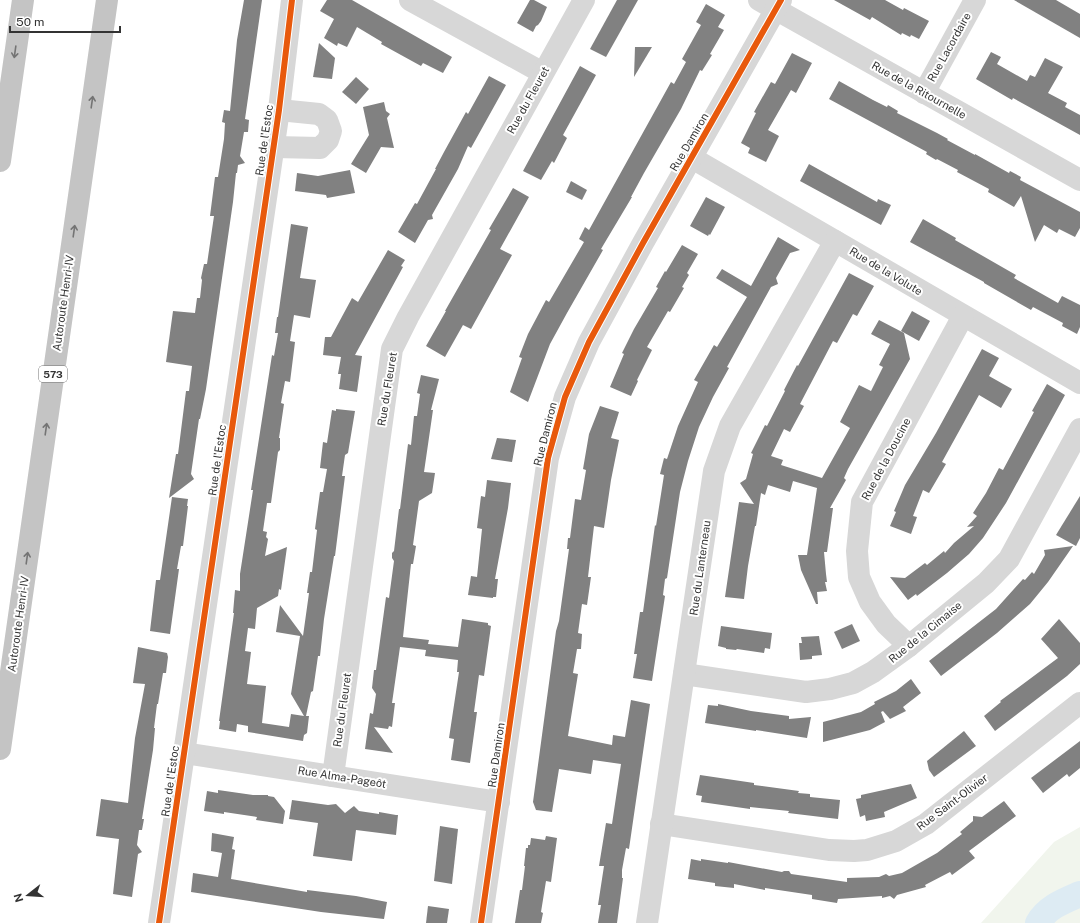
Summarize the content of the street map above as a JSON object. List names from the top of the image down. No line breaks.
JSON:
{"streets":{"highway":["Autoroute Henri-IV","573"],"street":["Rue Lacordaire","Rue de la Ritournelle","Rue du Fleuret","Rue de l'Estoc","Rue Damiron","Rue de la Volute","Rue de la Doucine","Rue du Lanterneau","Rue de la Cimaise","Rue Alma-Pageôt","Rue Saint-Olivier"]},"crossings":[["Rue Lacordaire","Rue de la Ritournelle"],["Rue de la Ritournelle","Rue Damiron"],["Rue du Fleuret","Rue Alma-Pageôt"],["Rue de l'Estoc","Rue Alma-Pageôt"],["Rue Damiron","Rue de la Volute"],["Rue Damiron","Rue Alma-Pageôt"],["Rue de la Volute","Rue de la Doucine"],["Rue de la Volute","Rue du Lanterneau"],["Rue de la Doucine","Rue de la Cimaise"],["Rue du Lanterneau","Rue de la Cimaise"],["Rue du Lanterneau","Rue Saint-Olivier"]],"one_way":["Autoroute Henri-IV"],"scale_bar":"50 m","north":"left"}
